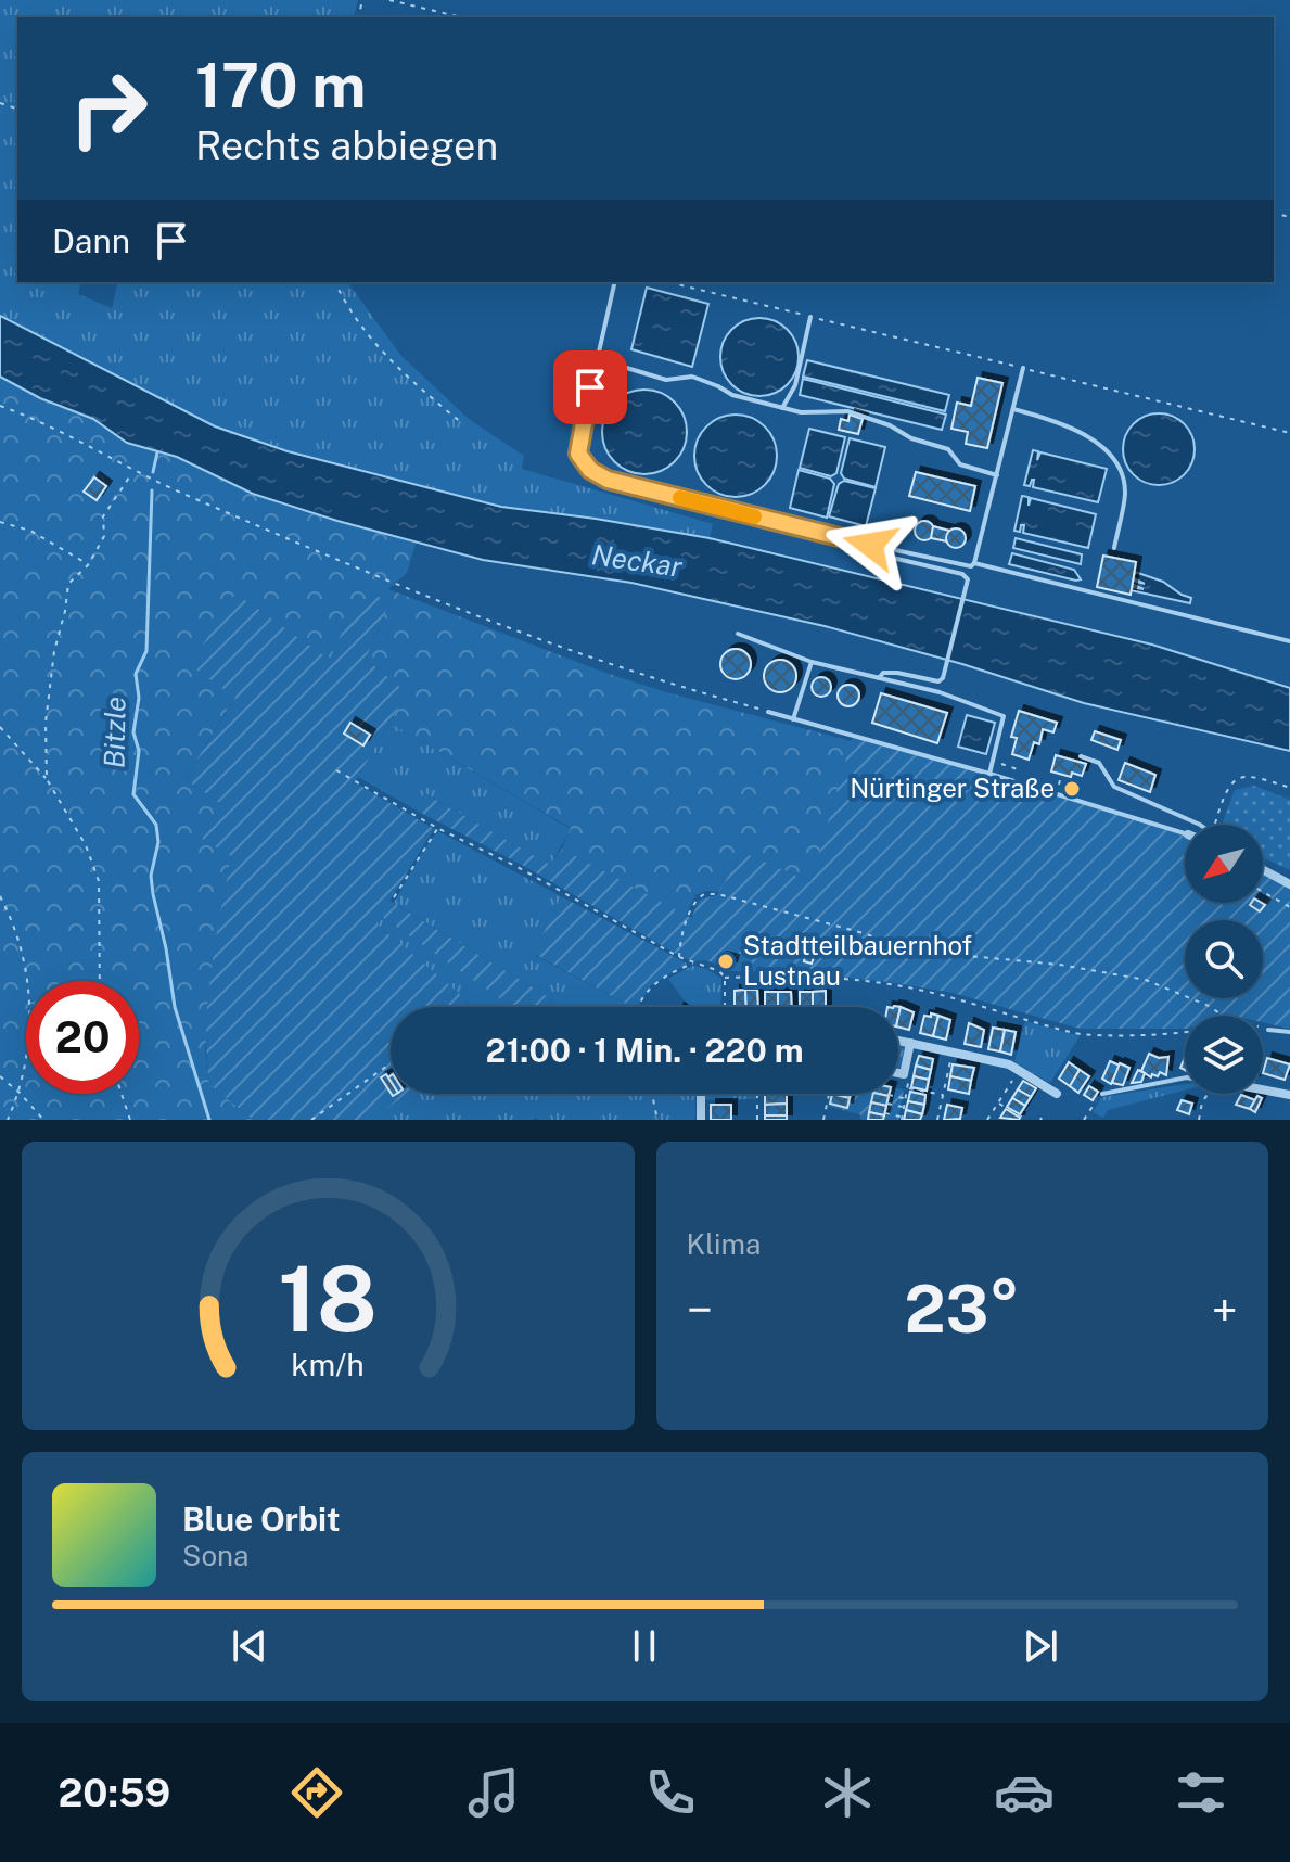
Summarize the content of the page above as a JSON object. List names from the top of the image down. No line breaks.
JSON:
{"water":["Neckar","Bitzle"],"places":["Nürtinger Straße","Stadtteilbauernhof Lustnau"],"north":"bottom left","page":{"turn":["170 m","Rechts abbiegen"],"then":"Dann","limit":"20","trip":"21:00 · 1 Min. · 220 m","tile":"Klima","heat":["−","23°","+"],"song":["Blue Orbit","Sona"],"tabs":"20:59","gauge":["18","km/h"]}}
